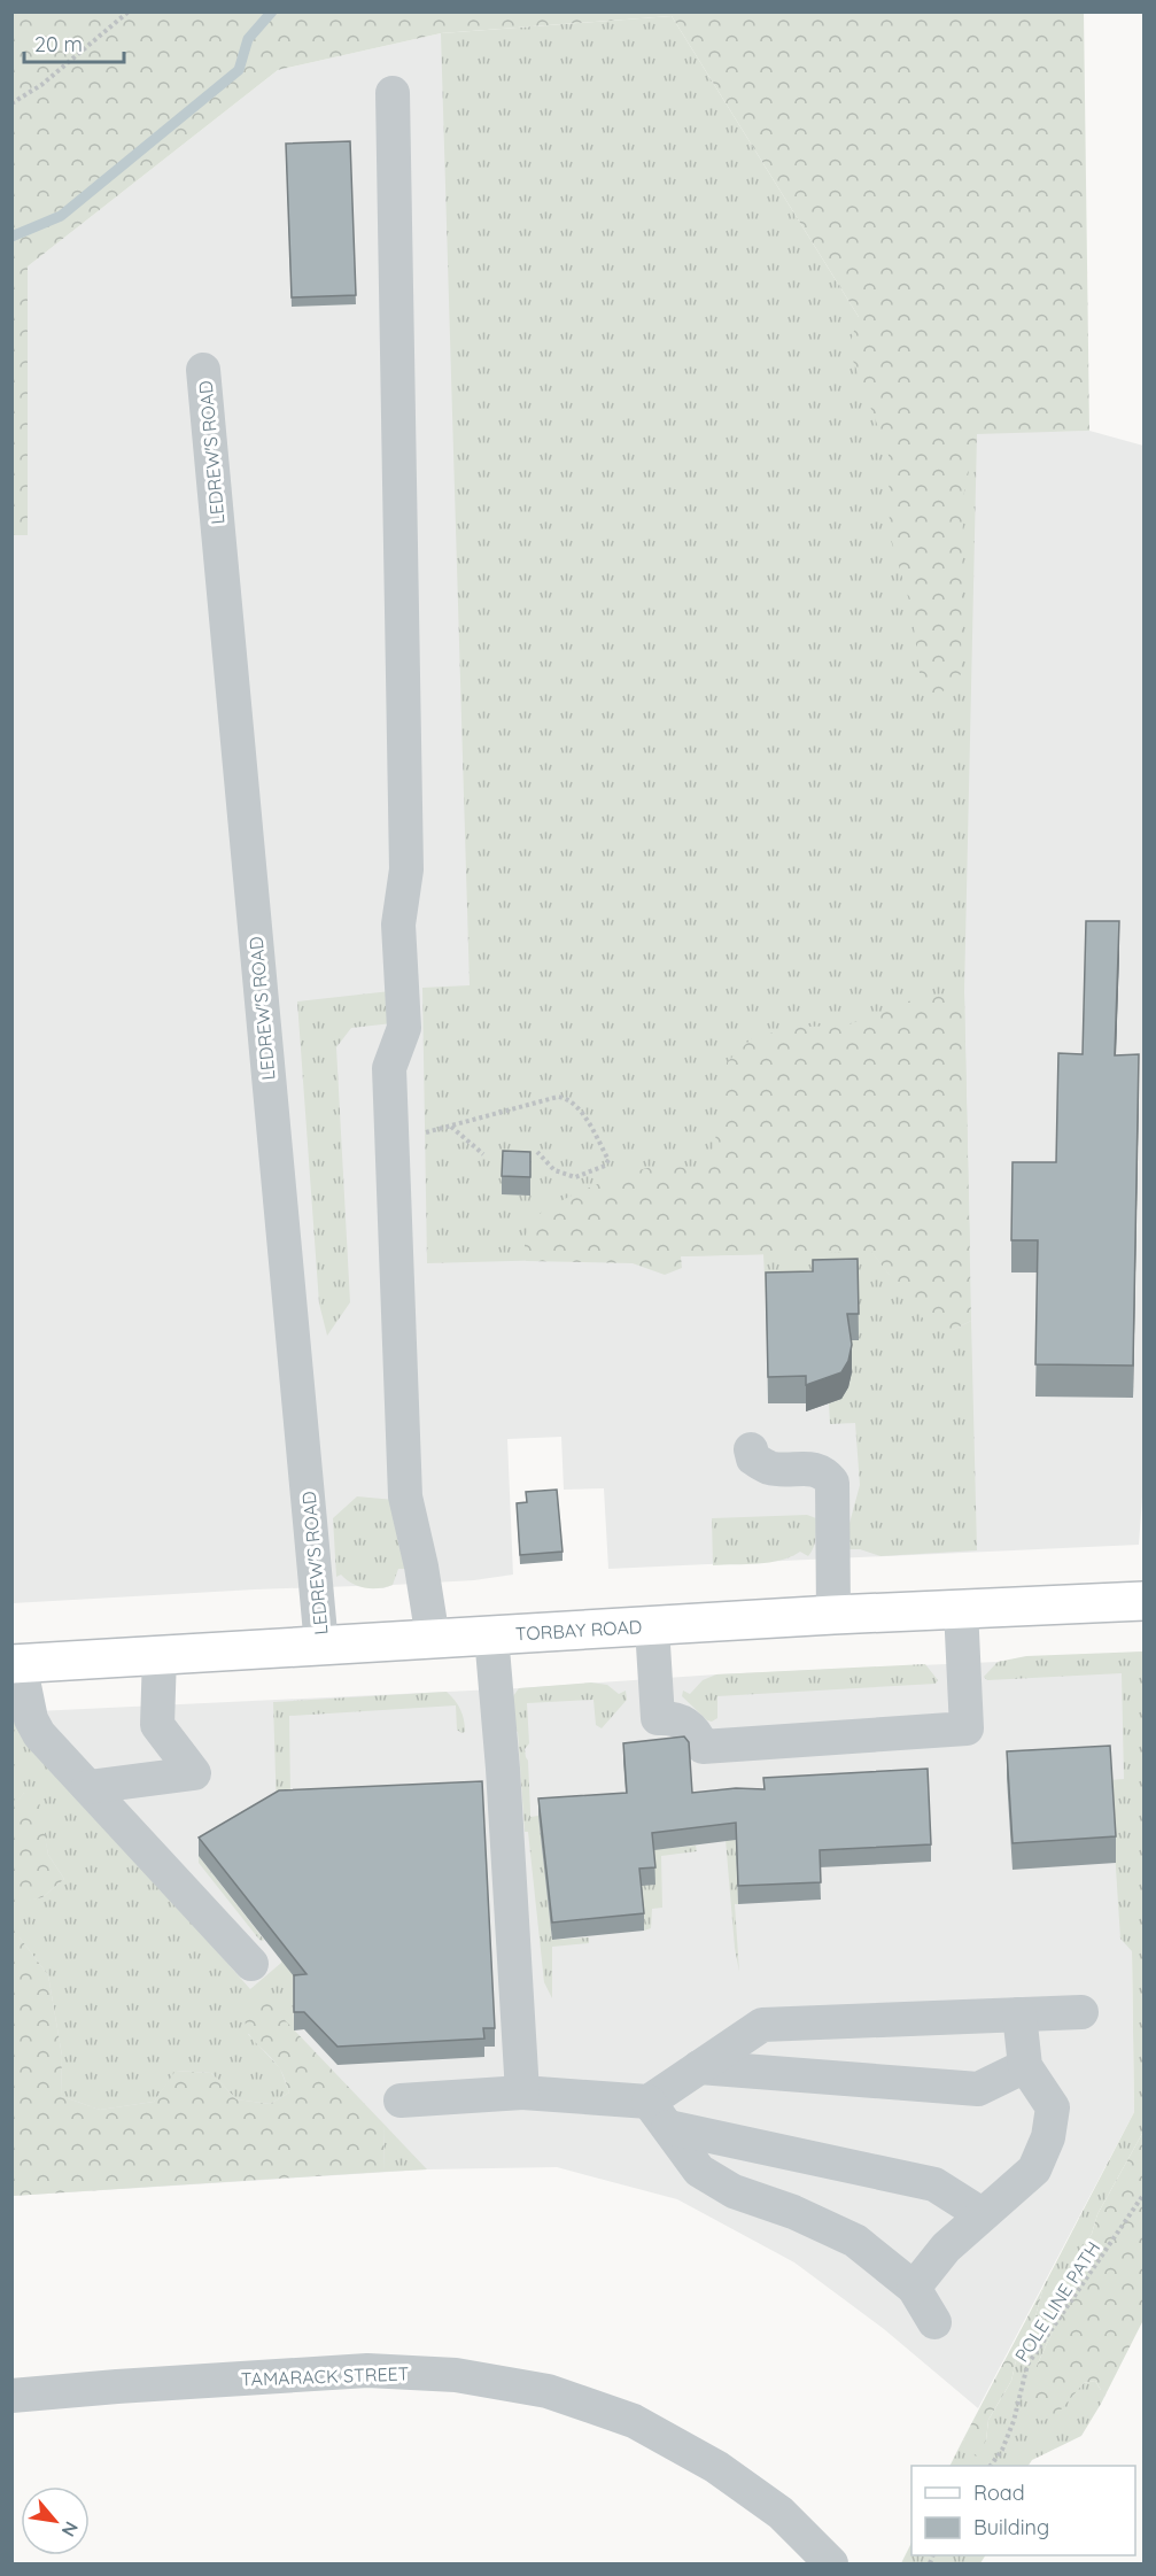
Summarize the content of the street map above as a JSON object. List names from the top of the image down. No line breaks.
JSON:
{"streets":{"main road":["TORBAY ROAD"],"street":["LEDREW'S ROAD","TAMARACK STREET"],"path":["POLE LINE PATH"]},"crossings":[["LEDREW'S ROAD","TORBAY ROAD"]],"legend":["Road","Building"],"scale_bar":"20 m","north":"bottom right"}
